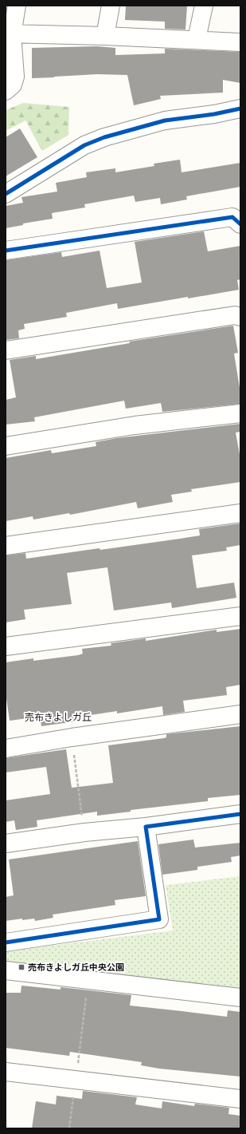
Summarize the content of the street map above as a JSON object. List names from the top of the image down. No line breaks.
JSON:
{"districts":["売布きよしガ丘"],"places":{"transit":["売布きよしガ丘中央公園"]}}
